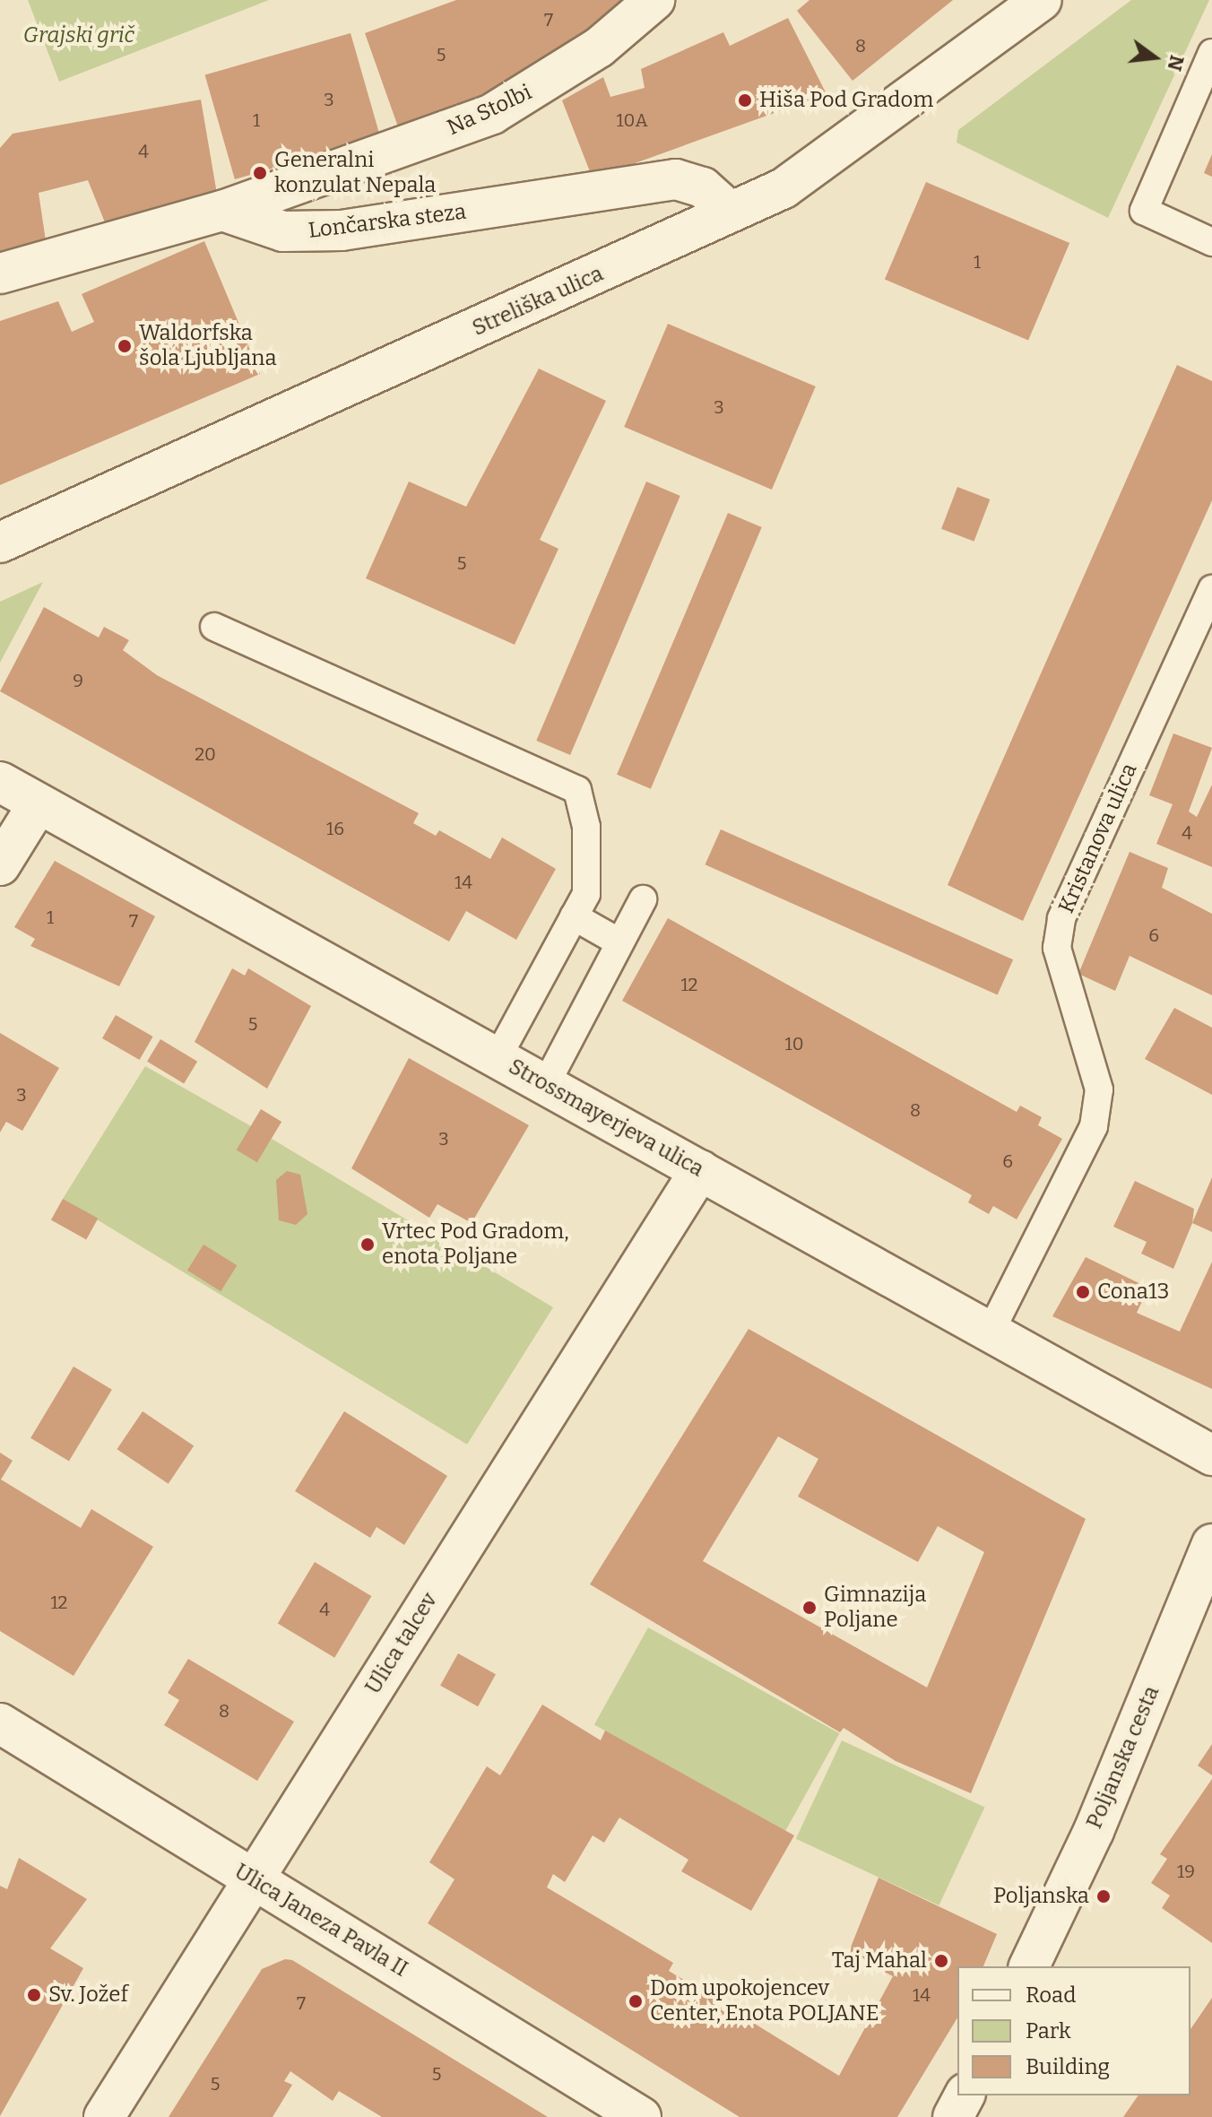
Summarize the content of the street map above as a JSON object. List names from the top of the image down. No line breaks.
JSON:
{"streets":{"street":["Na Stolbi","Lončarska steza","Streliška ulica","Strossmayerjeva ulica","Ulica talcev","Poljanska cesta","Ulica Janeza Pavla II"],"lane":["Kristanova ulica"]},"crossings":[["Na Stolbi","Lončarska steza"],["Lončarska steza","Streliška ulica"],["Kristanova ulica","Strossmayerjeva ulica"],["Strossmayerjeva ulica","Ulica talcev"],["Ulica talcev","Ulica Janeza Pavla II"]],"parks":["Grajski grič"],"places":["Hiša Pod Gradom","Generalni konzulat Nepala","Waldorfska šola Ljubljana","Vrtec Pod Gradom, enota Poljane","Cona13","Gimnazija Poljane","Poljanska","Taj Mahal","Sv. Jožef","Dom upokojencev Center, Enota POLJANE"],"house_numbers":["7","8","5","3","1","10A","4","1","3","5","9","20","16","4","14","1","7","6","12","5","10","3","8","3","6","12","4","8","19","14","7","5","5"],"legend":["Road","Park","Building"],"north":"right"}
